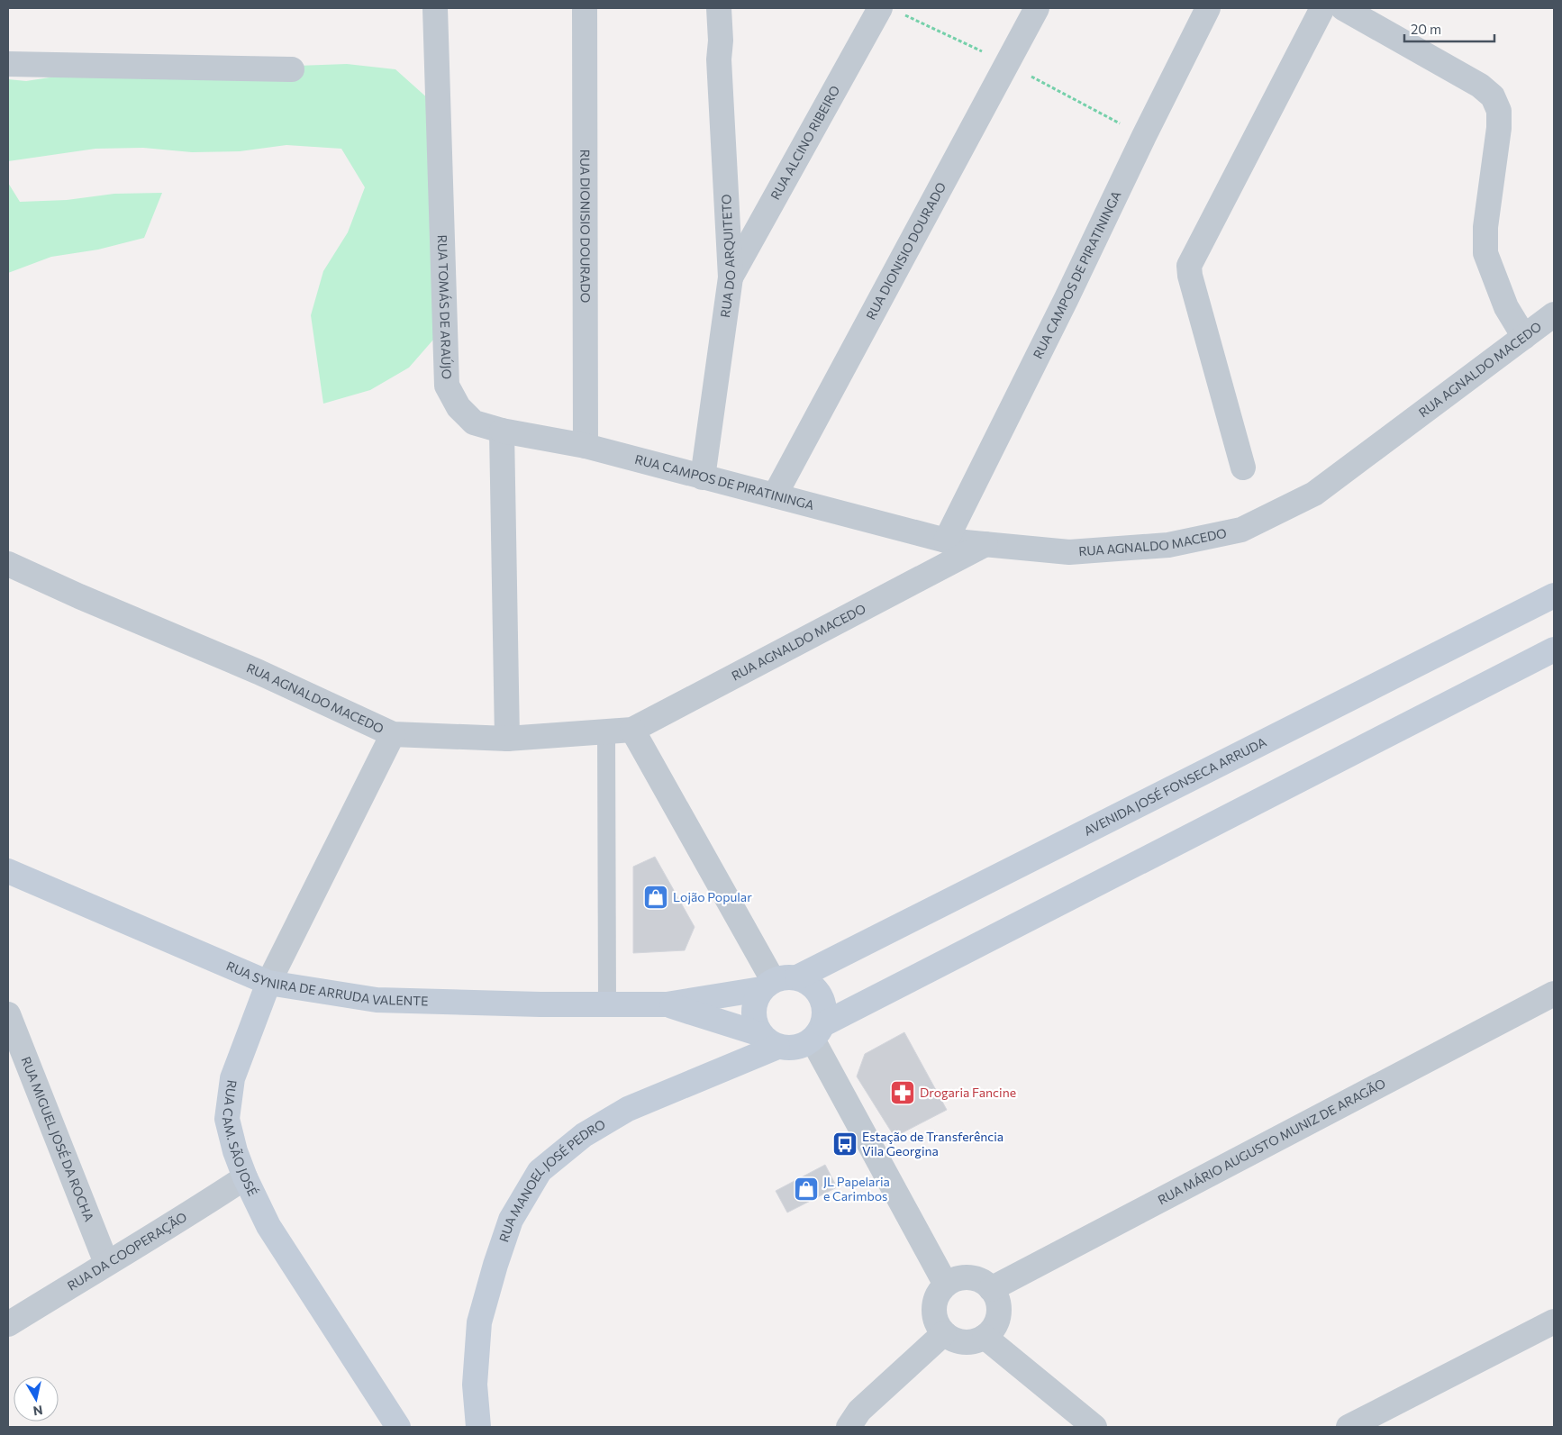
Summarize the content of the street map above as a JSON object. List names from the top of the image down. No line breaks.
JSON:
{"streets":{"main road":["AVENIDA JOSÉ FONSECA ARRUDA","RUA SYNIRA DE ARRUDA VALENTE","RUA CAM. SÃO JOSÉ","RUA MANOEL JOSÉ PEDRO"],"street":["RUA ALCINO RIBEIRO","RUA DIONISIO DOURADO","RUA DO ARQUITETO","RUA CAMPOS DE PIRATININGA","RUA TOMÁS DE ARAÚJO","RUA AGNALDO MACEDO","RUA MIGUEL JOSÉ DA ROCHA","RUA MÁRIO AUGUSTO MUNIZ DE ARAGÃO","RUA DA COOPERAÇÃO"]},"crossings":[["RUA ALCINO RIBEIRO","RUA DO ARQUITETO"],["RUA DIONISIO DOURADO","RUA CAMPOS DE PIRATININGA"],["RUA DO ARQUITETO","RUA CAMPOS DE PIRATININGA"],["RUA CAMPOS DE PIRATININGA","RUA TOMÁS DE ARAÚJO"],["RUA CAMPOS DE PIRATININGA","RUA AGNALDO MACEDO"],["RUA AGNALDO MACEDO","RUA CAM. SÃO JOSÉ"],["AVENIDA JOSÉ FONSECA ARRUDA","RUA SYNIRA DE ARRUDA VALENTE"],["AVENIDA JOSÉ FONSECA ARRUDA","RUA MANOEL JOSÉ PEDRO"],["RUA SYNIRA DE ARRUDA VALENTE","RUA CAM. SÃO JOSÉ"],["RUA SYNIRA DE ARRUDA VALENTE","RUA MANOEL JOSÉ PEDRO"],["RUA CAM. SÃO JOSÉ","RUA DA COOPERAÇÃO"],["RUA MIGUEL JOSÉ DA ROCHA","RUA DA COOPERAÇÃO"]],"places":{"shop":["Lojão Popular","JL Papelaria e Carimbos"],"pharmacy":["Drogaria Fancine"],"bus stop":["Estação de Transferência Vila Georgina"]},"scale_bar":"20 m","north":"bottom"}
